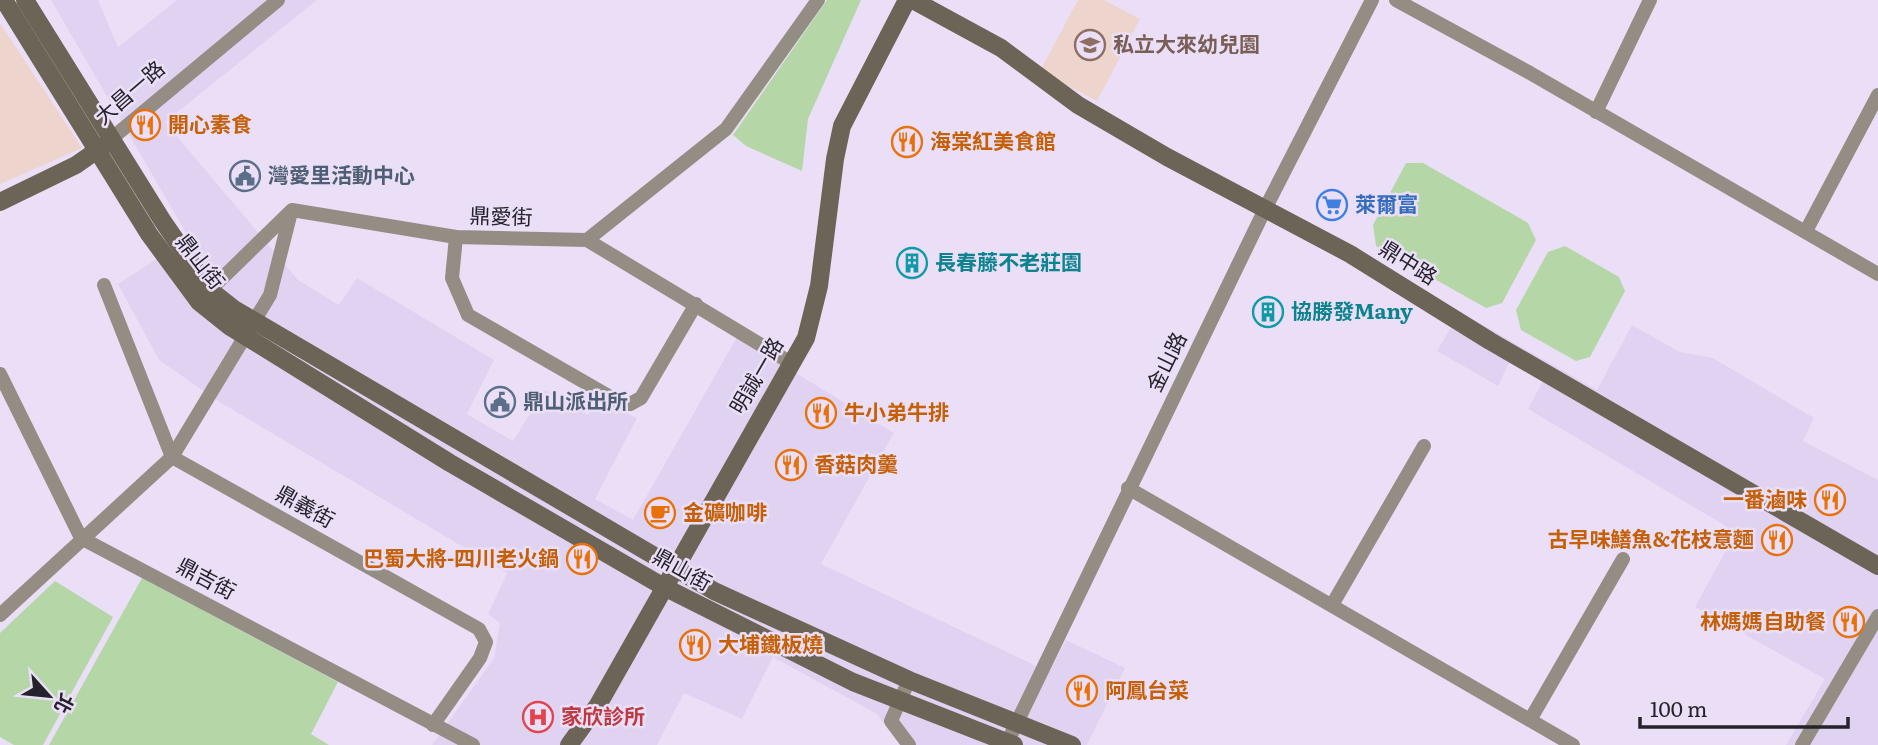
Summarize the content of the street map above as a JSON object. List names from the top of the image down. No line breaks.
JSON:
{"streets":{"street":["大昌一路","鼎愛街","鼎山街","鼎中路","金山路","明誠一路","鼎義街","鼎吉街"]},"crossings":[["大昌一路","鼎山街"],["鼎愛街","明誠一路"],["鼎山街","金山路"],["鼎山街","明誠一路"],["鼎中路","金山路"],["鼎義街","鼎吉街"]],"places":{"school or university":["私立大來幼兒園"],"restaurant":["開心素食","海棠紅美食館","牛小弟牛排","香菇肉羹","一番滷味","古早味鱔魚&花枝意麵","巴蜀大將-四川老火鍋","林媽媽自助餐","大埔鐵板燒","阿鳳台菜"],"public building":["灣愛里活動中心","鼎山派出所"],"supermarket":["萊爾富"],"building":["長春藤不老莊園","協勝發Many"],"cafe":["金礦咖啡"],"hospital":["家欣診所"]},"scale_bar":"100 m","north":"bottom right"}
